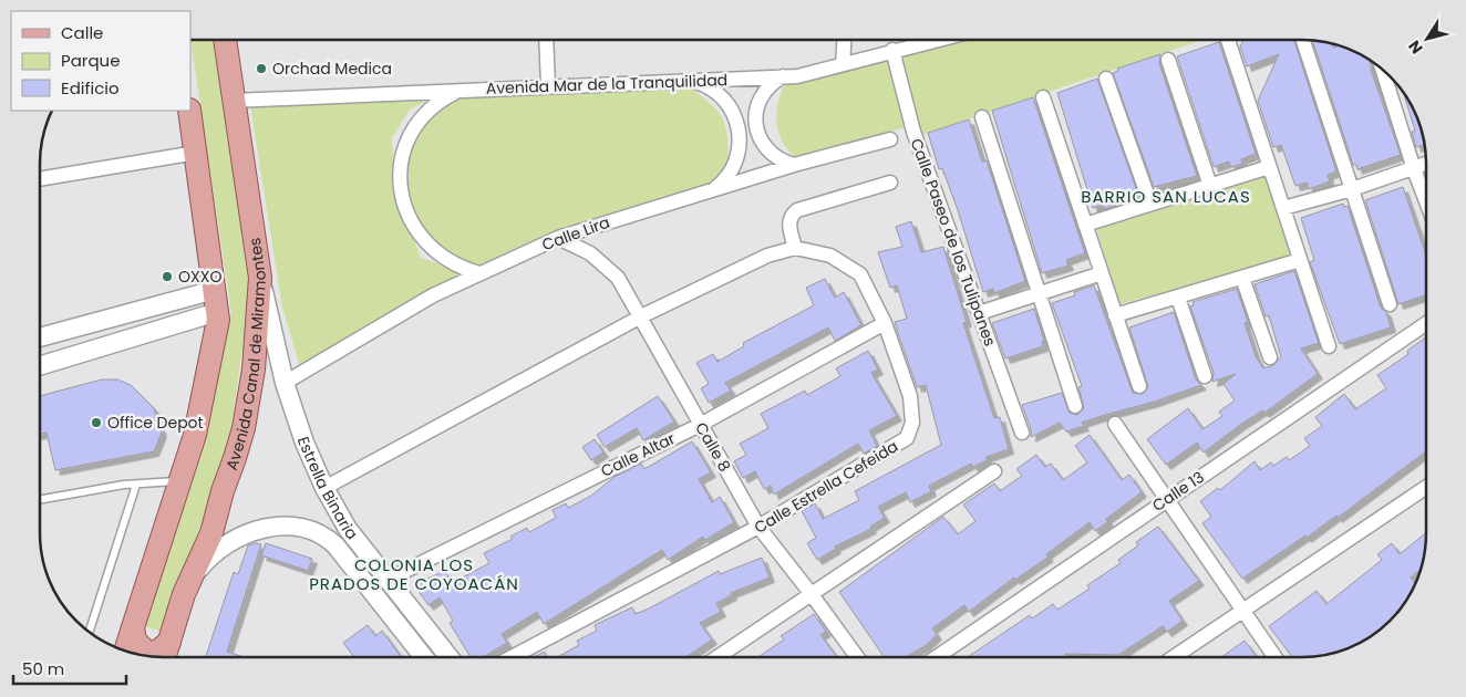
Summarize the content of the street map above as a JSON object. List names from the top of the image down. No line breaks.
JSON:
{"streets":{"main road":["Avenida Canal de Miramontes"],"street":["Avenida Mar de la Tranquilidad","Calle Lira","Calle Paseo de los Tulipanes","Calle 8","Calle Altar","Estrella Binaria","Calle Estrella Cefeida","Calle 13"]},"crossings":[["Avenida Mar de la Tranquilidad","Calle Paseo de los Tulipanes"],["Avenida Mar de la Tranquilidad","Avenida Canal de Miramontes"],["Calle Lira","Calle 8"],["Calle Lira","Estrella Binaria"],["Avenida Canal de Miramontes","Estrella Binaria"],["Calle 8","Calle Altar"],["Calle 8","Calle Estrella Cefeida"],["Calle Altar","Estrella Binaria"],["Calle Altar","Calle Estrella Cefeida"],["Estrella Binaria","Calle Estrella Cefeida"]],"districts":["BARRIO SAN LUCAS","COLONIA LOS PRADOS DE COYOACÁN"],"places":["Orchad Medica","OXXO","Office Depot"],"legend":["Calle","Parque","Edificio"],"scale_bar":"50 m","north":"bottom left"}
